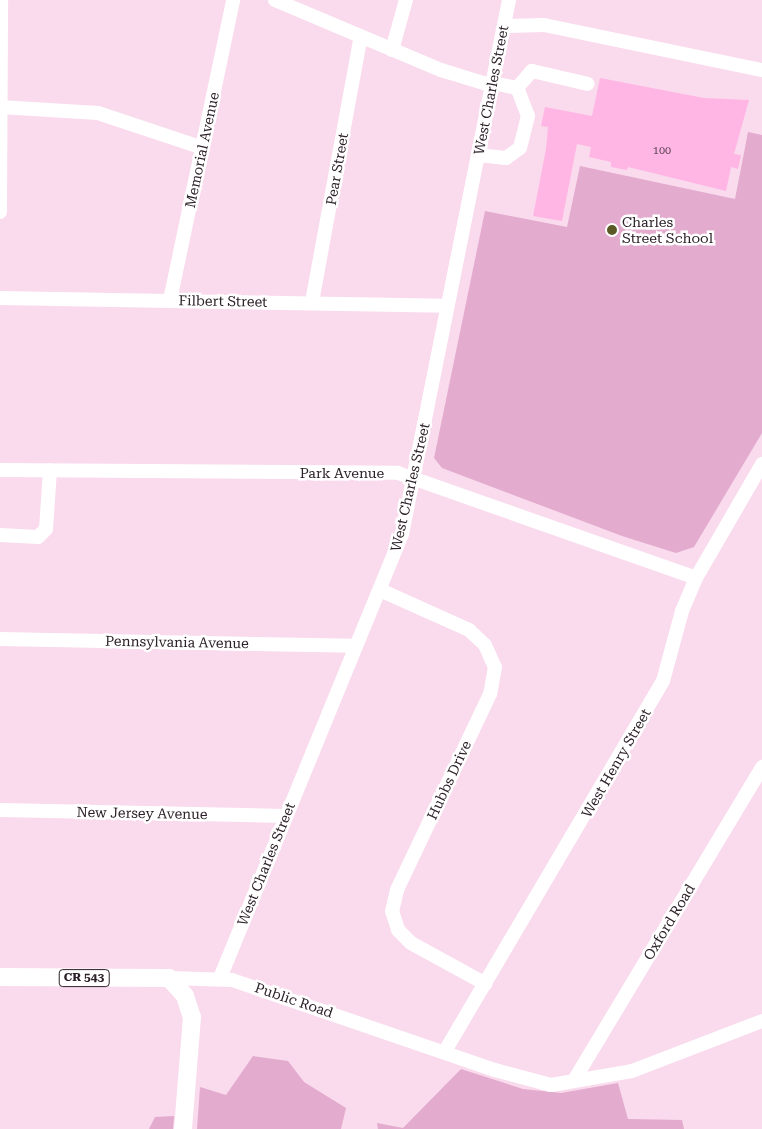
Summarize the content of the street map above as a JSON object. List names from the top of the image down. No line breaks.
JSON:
{"streets":{"main road":["CR 543","Public Road"],"street":["West Charles Street","Memorial Avenue","Pear Street","Filbert Street","Park Avenue","Pennsylvania Avenue","West Henry Street","Hubbs Drive","New Jersey Avenue","Oxford Road"]},"crossings":[["West Charles Street","Filbert Street"],["West Charles Street","Park Avenue"],["West Charles Street","Pennsylvania Avenue"],["West Charles Street","Hubbs Drive"],["West Charles Street","New Jersey Avenue"],["West Charles Street","Public Road"],["Memorial Avenue","Filbert Street"],["Pear Street","Filbert Street"],["Park Avenue","West Henry Street"],["West Henry Street","Hubbs Drive"],["West Henry Street","Public Road"],["Oxford Road","Public Road"]],"places":["Charles Street School"],"house_numbers":["100"]}
